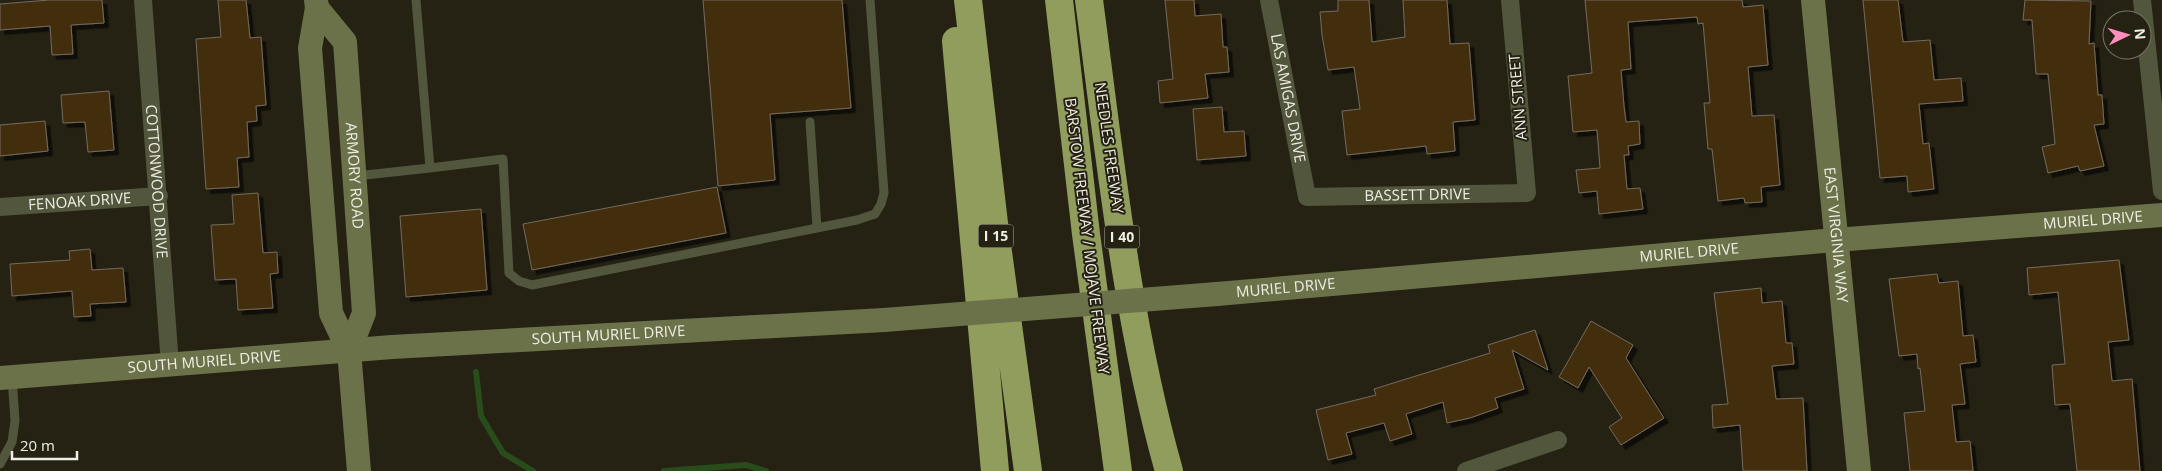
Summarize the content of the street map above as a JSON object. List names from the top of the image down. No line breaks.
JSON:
{"streets":{"highway":["NEEDLES FREEWAY","I 15","BARSTOW FREEWAY / MOJAVE FREEWAY","I 40"],"street":["ANN STREET","LAS AMIGAS DRIVE","ARMORY ROAD","COTTONWOOD DRIVE","BASSETT DRIVE","FENOAK DRIVE","MURIEL DRIVE","EAST VIRGINIA WAY","SOUTH MURIEL DRIVE"]},"crossings":[["ANN STREET","BASSETT DRIVE"],["LAS AMIGAS DRIVE","BASSETT DRIVE"],["ARMORY ROAD","SOUTH MURIEL DRIVE"],["COTTONWOOD DRIVE","FENOAK DRIVE"],["COTTONWOOD DRIVE","SOUTH MURIEL DRIVE"],["MURIEL DRIVE","EAST VIRGINIA WAY"],["MURIEL DRIVE","SOUTH MURIEL DRIVE"]],"scale_bar":"20 m","north":"right"}
